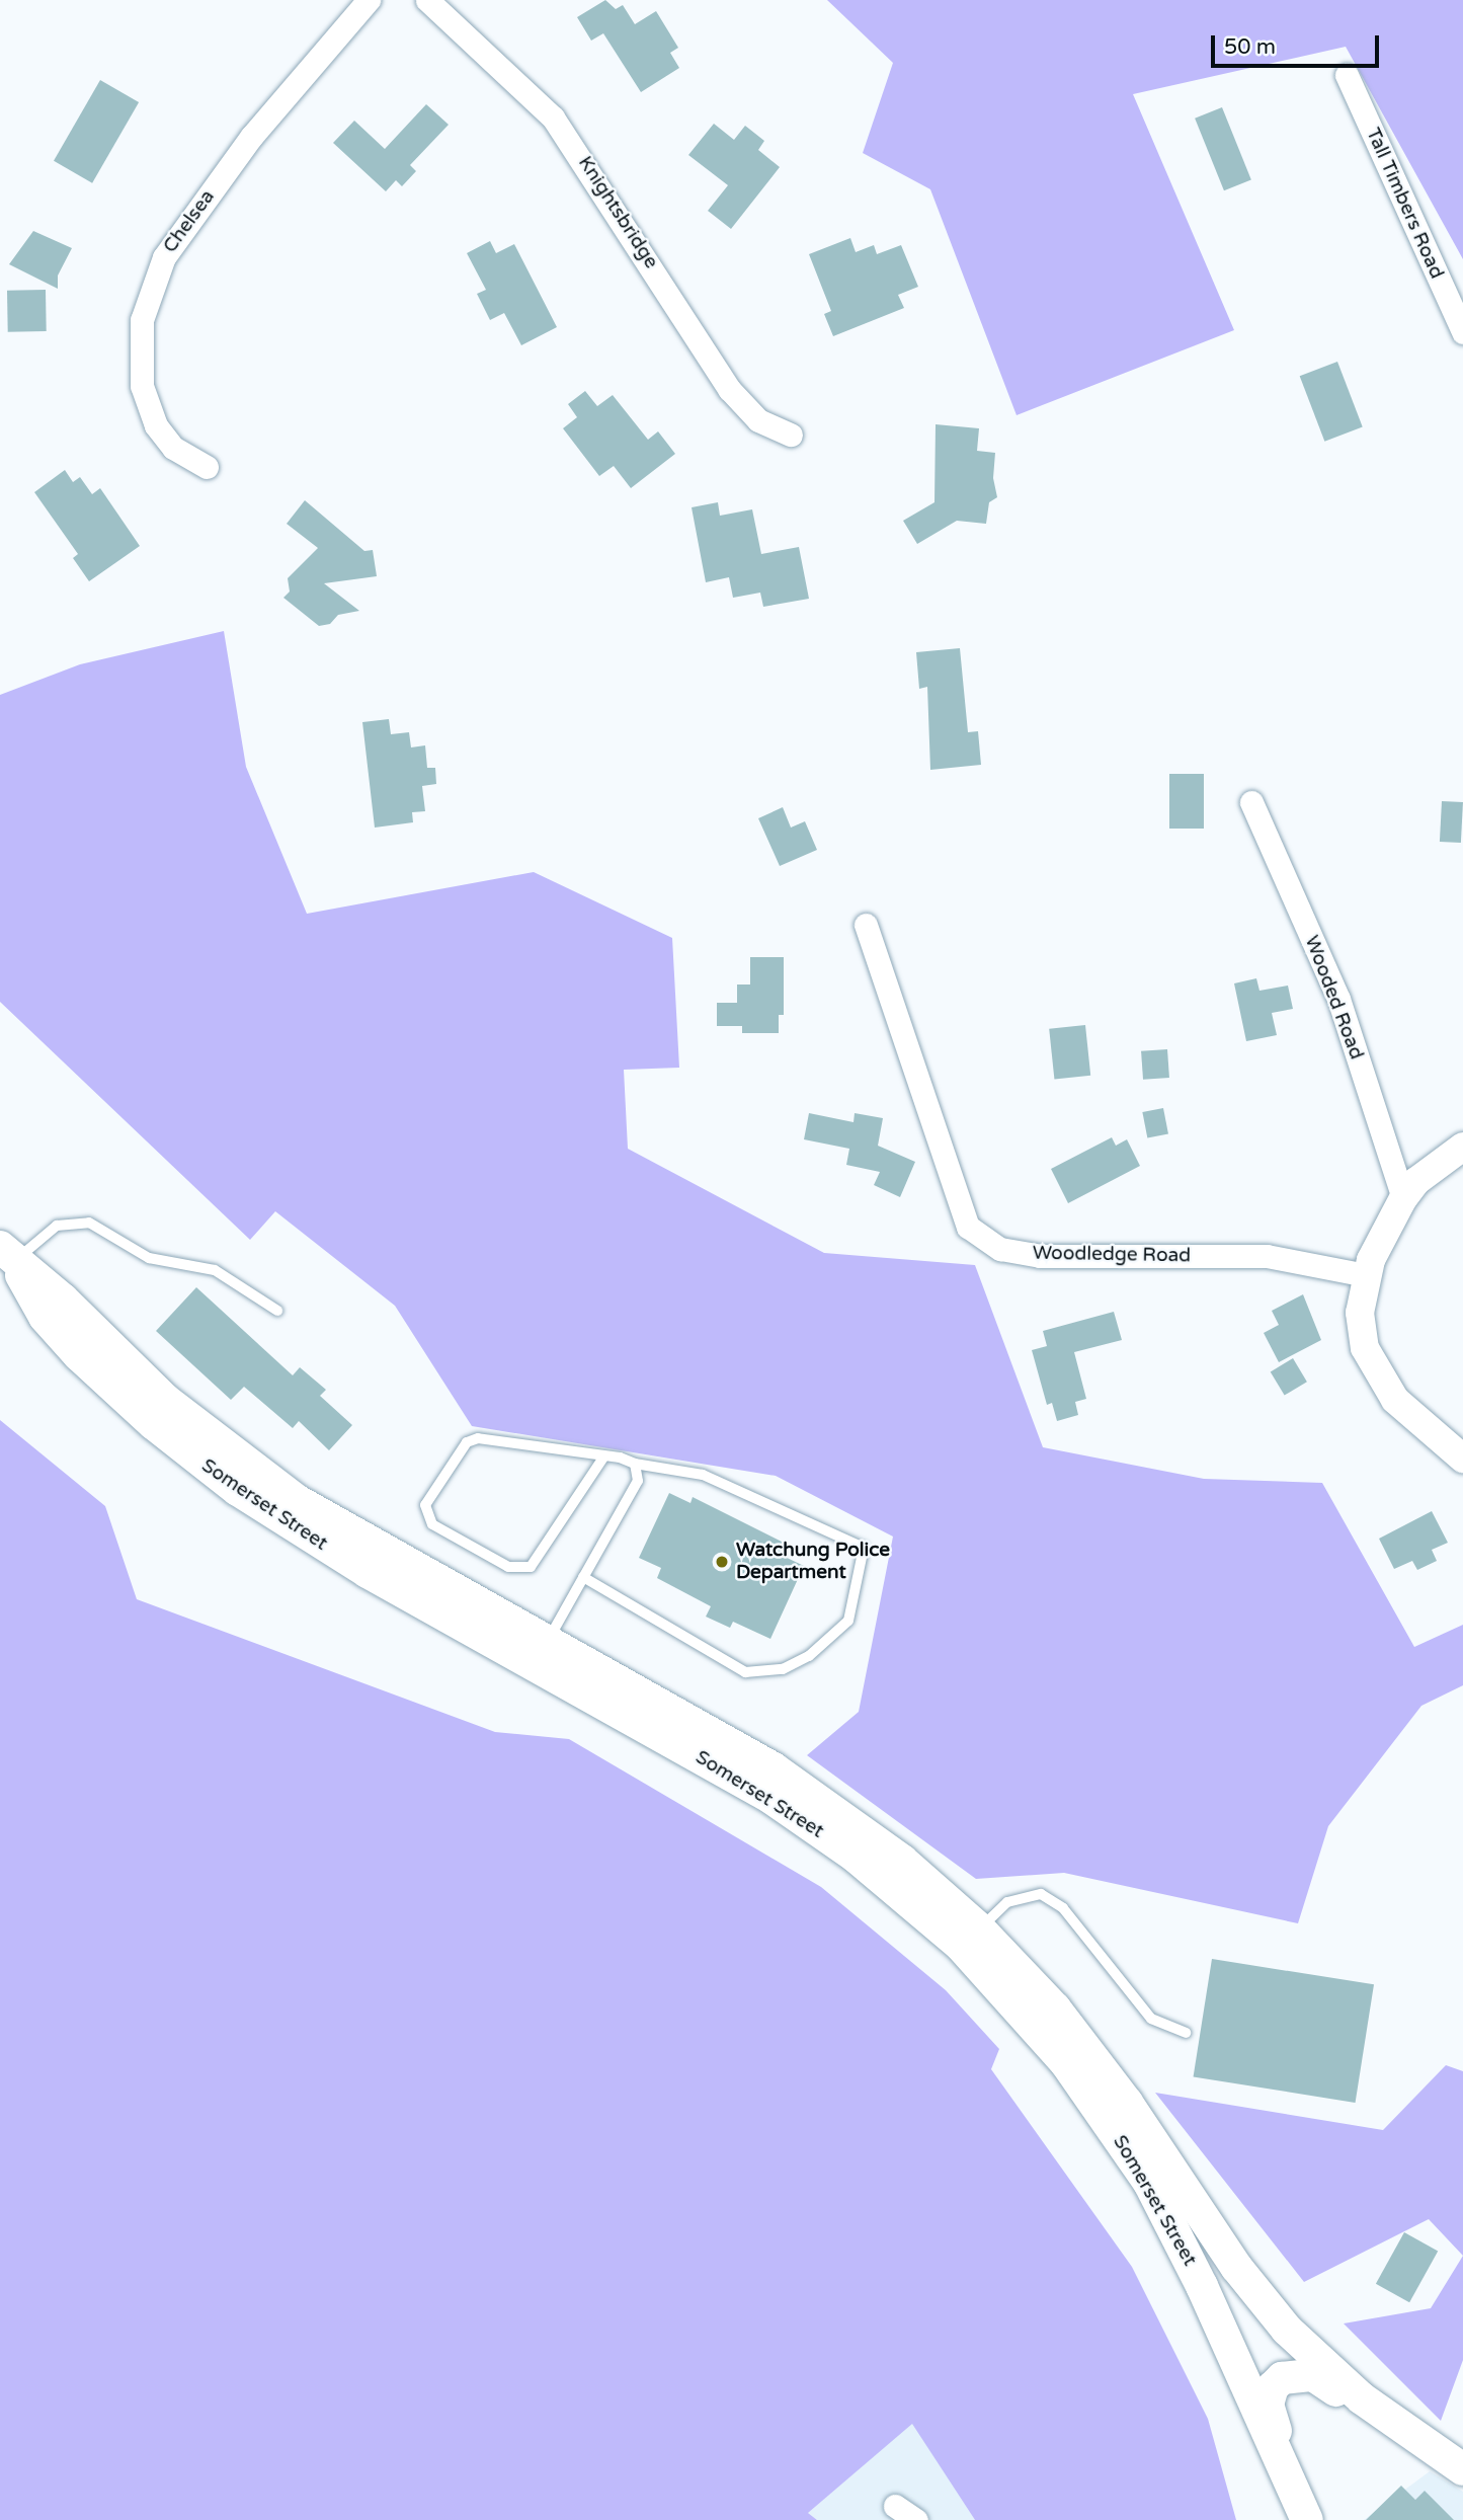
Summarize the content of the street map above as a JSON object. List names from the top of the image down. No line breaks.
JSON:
{"streets":{"main road":["Somerset Street"],"street":["Tall Timbers Road","Knightsbridge","Chelsea","Wooded Road","Woodledge Road"]},"places":["Watchung Police Department"],"scale_bar":"50 m"}
